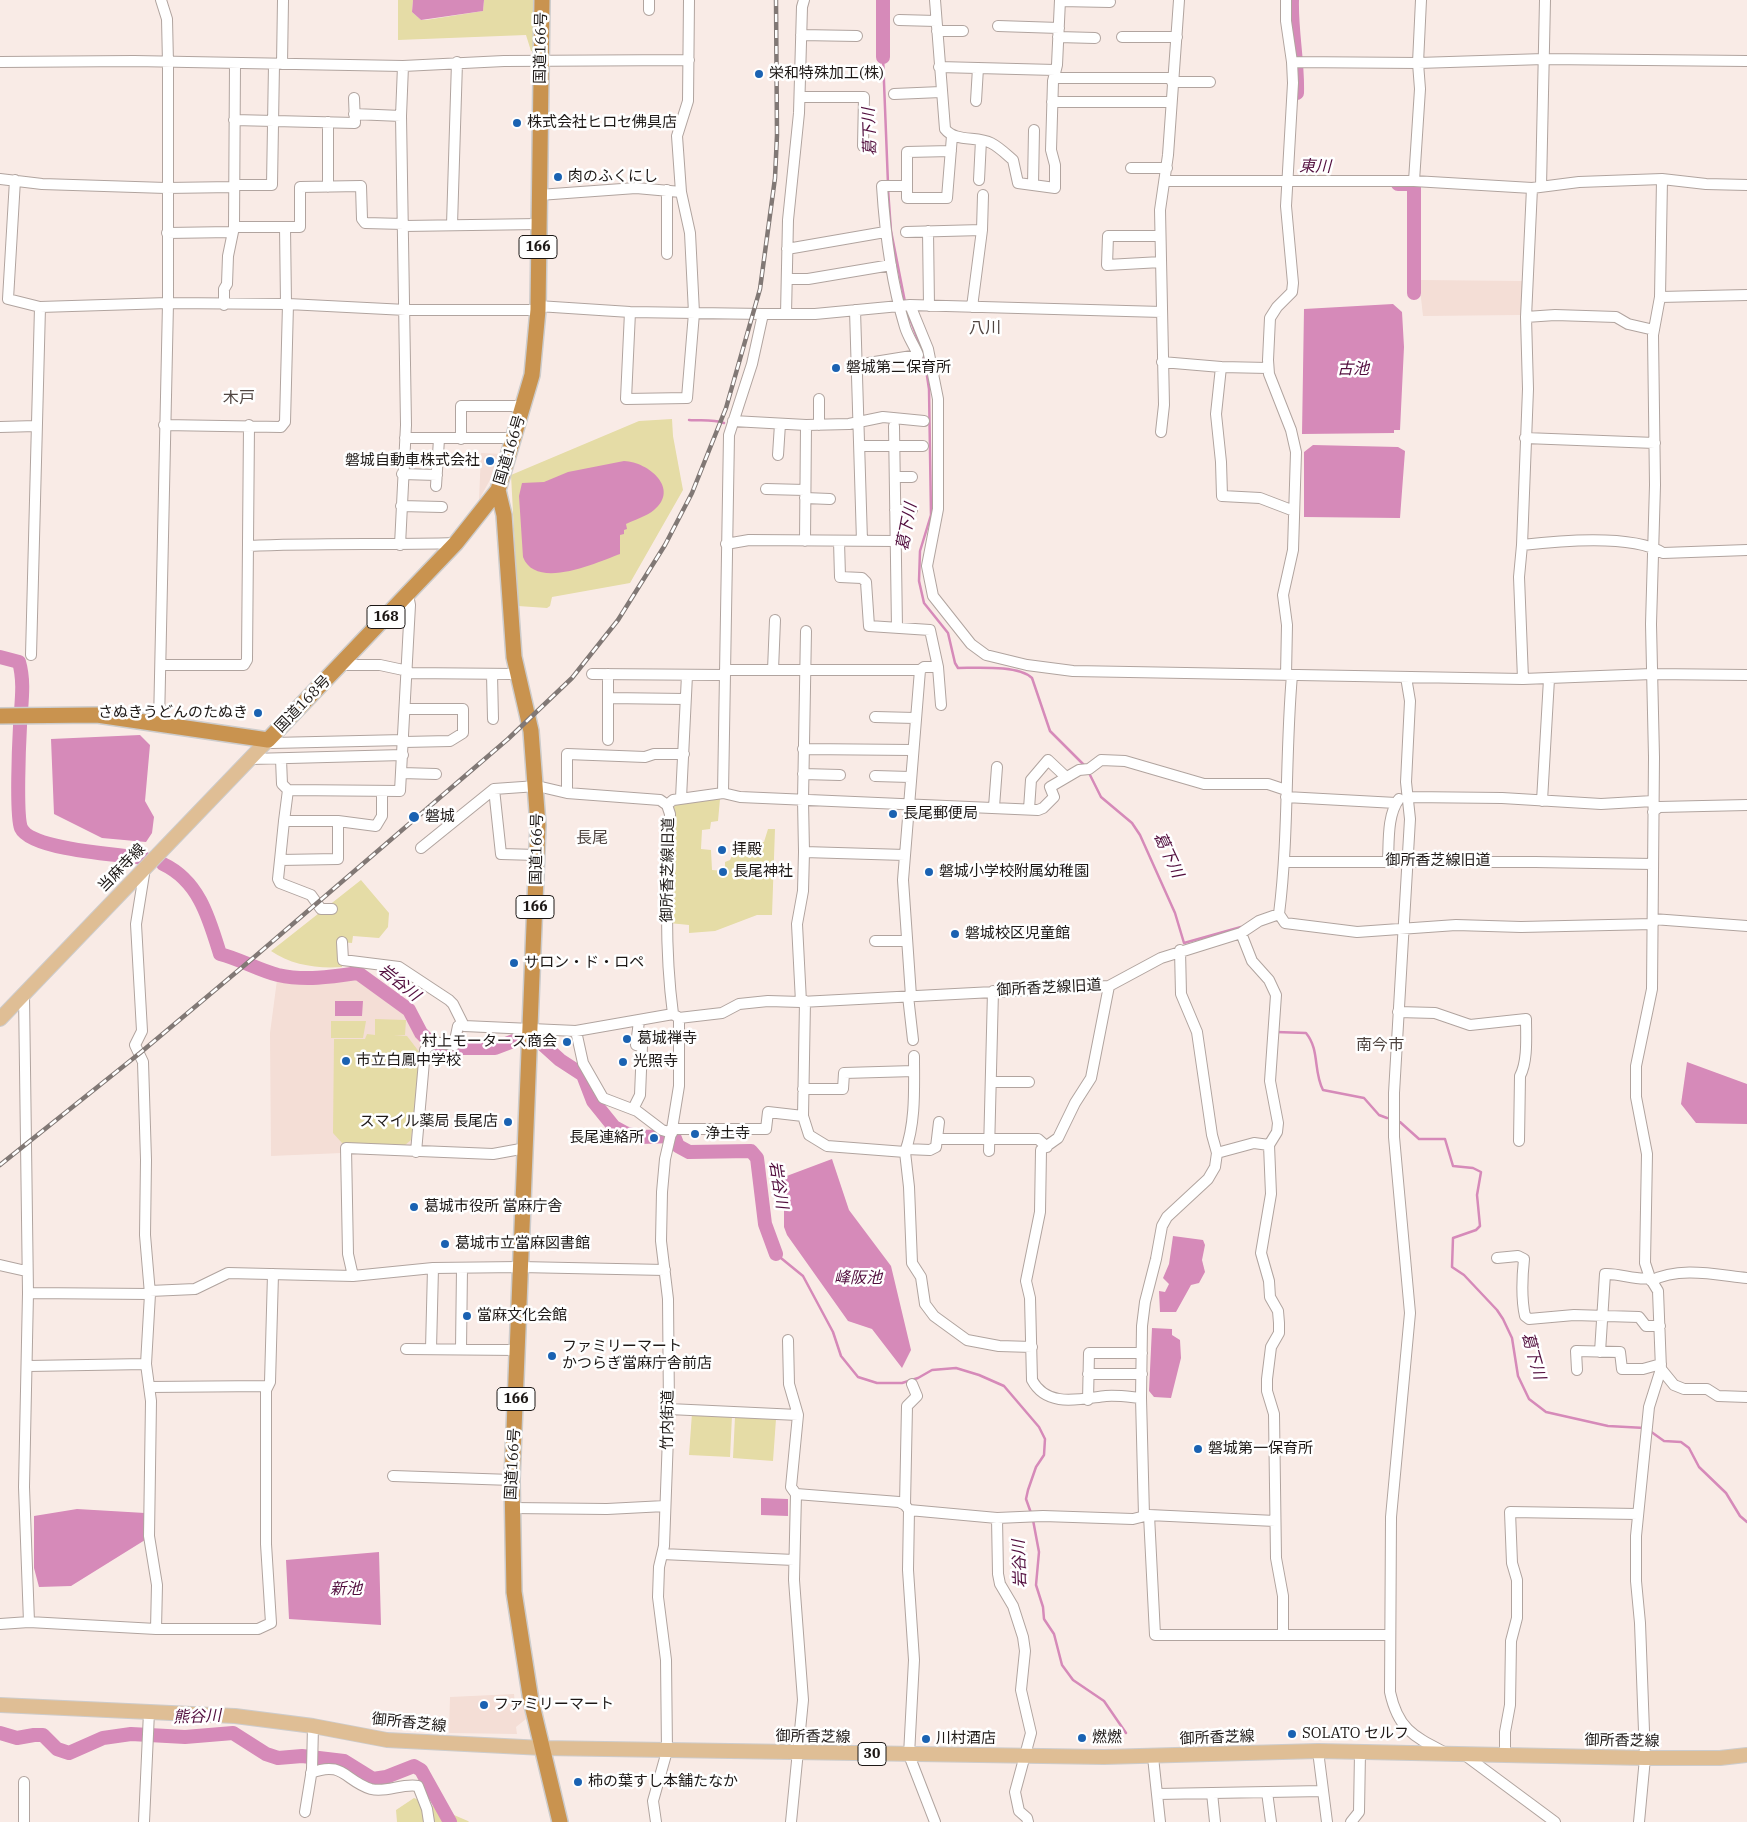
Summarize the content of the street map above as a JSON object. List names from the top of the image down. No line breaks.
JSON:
{"streets":{"highway":["国道166号","166","168","国道168号"],"main road":["当麻寺線","御所香芝線","30"],"street":["御所香芝線旧道","竹内街道"]},"crossings":[["国道166号","国道168号"],["国道166号","御所香芝線旧道"],["国道166号","御所香芝線"],["国道168号","当麻寺線"],["御所香芝線旧道","竹内街道"],["竹内街道","御所香芝線"]],"districts":["八川","木戸","長尾","南今市"],"water":["葛下川","東川","古池","岩谷川","峰阪池","新池","熊谷川"],"places":["栄和特殊加工(株)","株式会社ヒロセ佛具店","肉のふくにし","磐城第二保育所","磐城自動車株式会社","さぬきうどんのたぬき","長尾郵便局","磐城","拝殿","長尾神社","磐城小学校附属幼稚園","磐城校区児童館","サロン・ド・ロペ","葛城禅寺","村上モータース商会","市立白鳳中学校","光照寺","スマイル薬局 長尾店","浄土寺","長尾連絡所","葛城市役所 當麻庁舎","葛城市立當麻図書館","當麻文化会館","ファミリーマート かつらぎ當麻庁舎前店","磐城第一保育所","ファミリーマート","SOLATO セルフ","燃燃","川村酒店","柿の葉すし本舗たなか"]}
